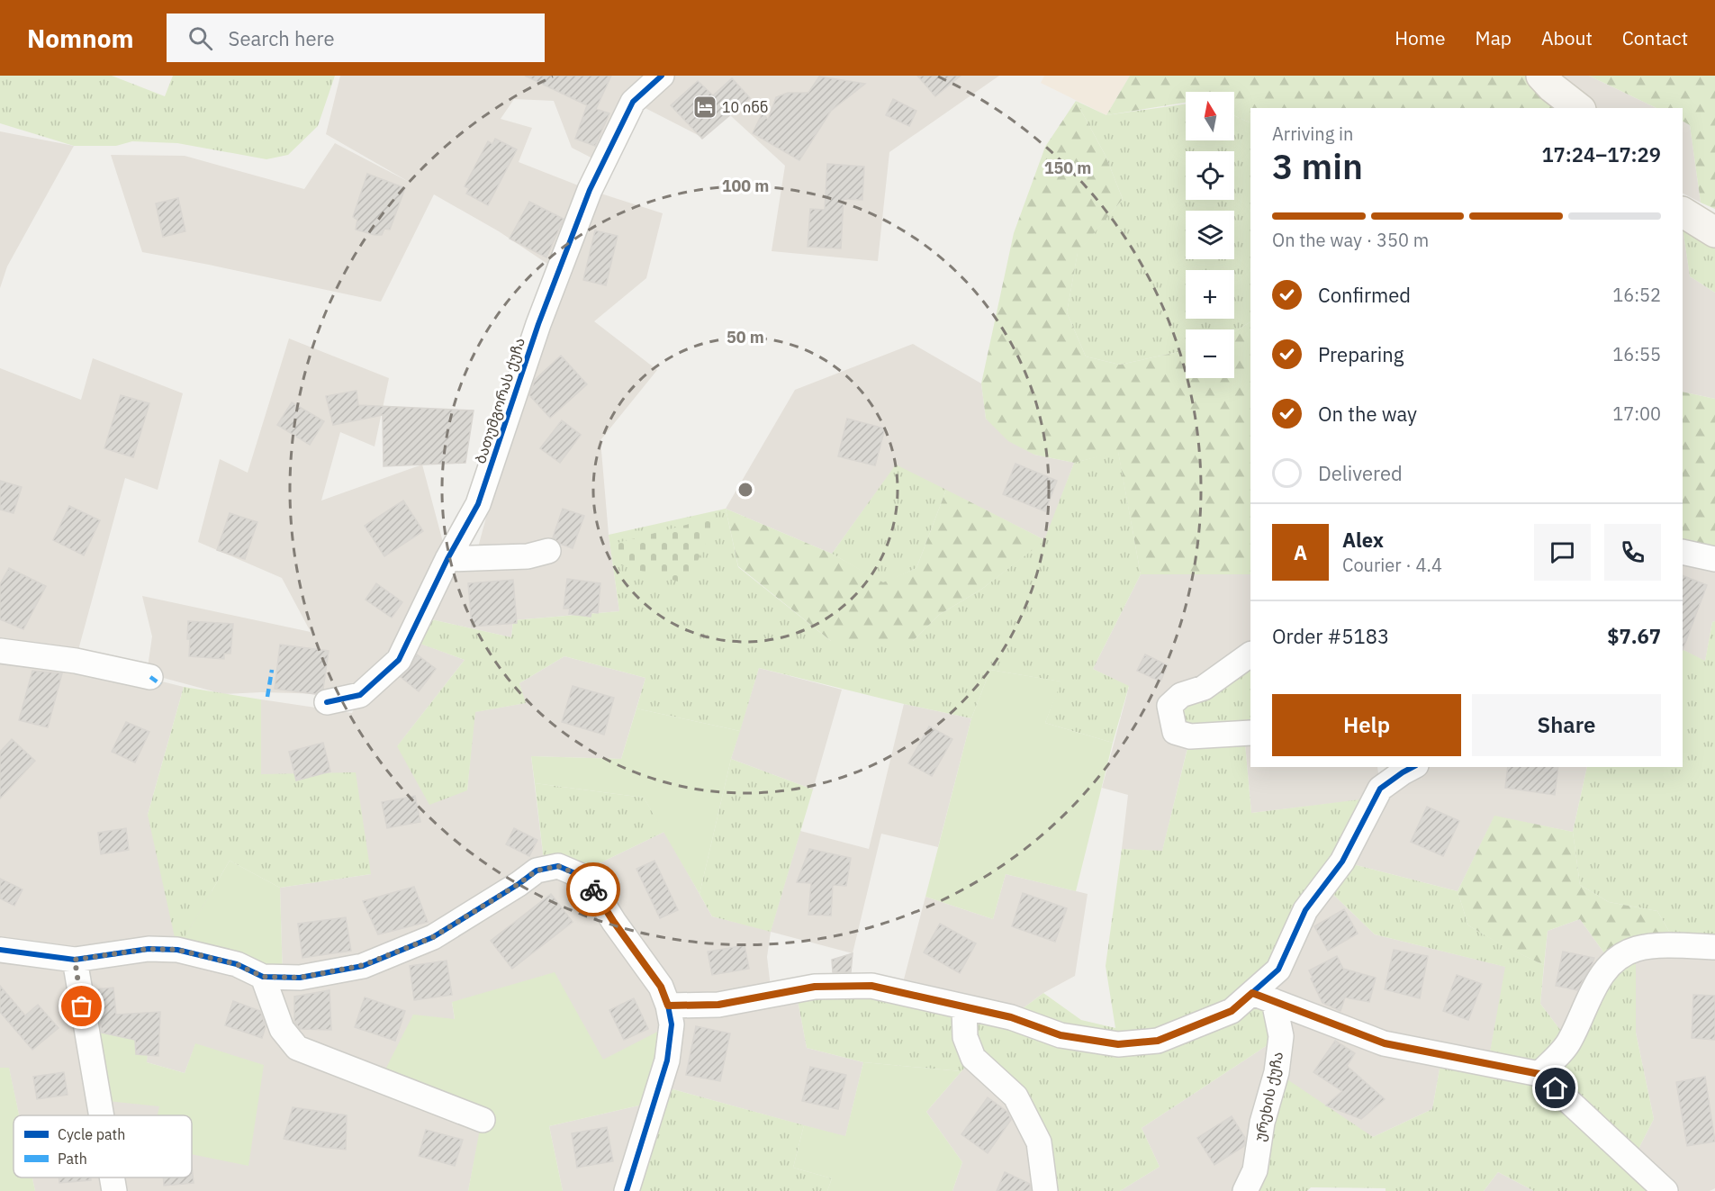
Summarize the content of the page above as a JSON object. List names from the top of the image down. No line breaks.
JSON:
{"streets":{"street":["ბათუმგორას ქუჩა","ურეხის ქუჩა"]},"places":{"hotel":["10 ინნ"]},"legend":["Cycle path","Path"],"north":"top","page":{"header":"Nomnom","search":"Search here","nav":["Home","Map","About","Contact"],"map_buttons":["+","−"],"heading":["3 min","Arriving in","17:24–17:29"],"panel":["Alex","Courier · 4.4","Order #5183","$7.67"],"bar":"On the way · 350 m","list":[["Confirmed","16:52"],["Preparing","16:55"],["On the way","17:00"],"Delivered"],"round":"A","buttons":["Help","Share"]},"rings":["150 m","100 m","50 m"]}
